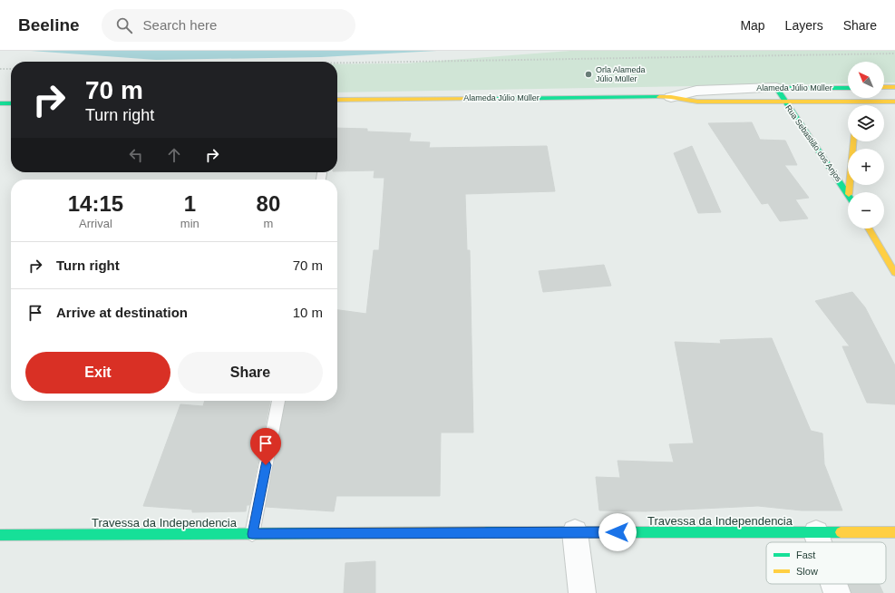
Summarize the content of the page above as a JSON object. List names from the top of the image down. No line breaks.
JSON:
{"streets":{"main road":["Alameda Júlio Müller","Rua Sebastião dos Anjos","Travessa da Independencia"]},"crossings":[["Alameda Júlio Müller","Rua Sebastião dos Anjos"]],"places":["Orla Alameda Júlio Müller"],"legend":["Fast","Slow"],"north":"top left","page":{"header":"Beeline","search":"Search here","nav":["Map","Layers","Share"],"map_buttons":["+","−"],"turn":["70 m","Turn right"],"eta":["14:15","Arrival","1","min","80","m"],"list":[{"name":"Turn right","value":"70 m"},{"name":"Arrive at destination","value":"10 m"}],"buttons":["Exit","Share"]}}
